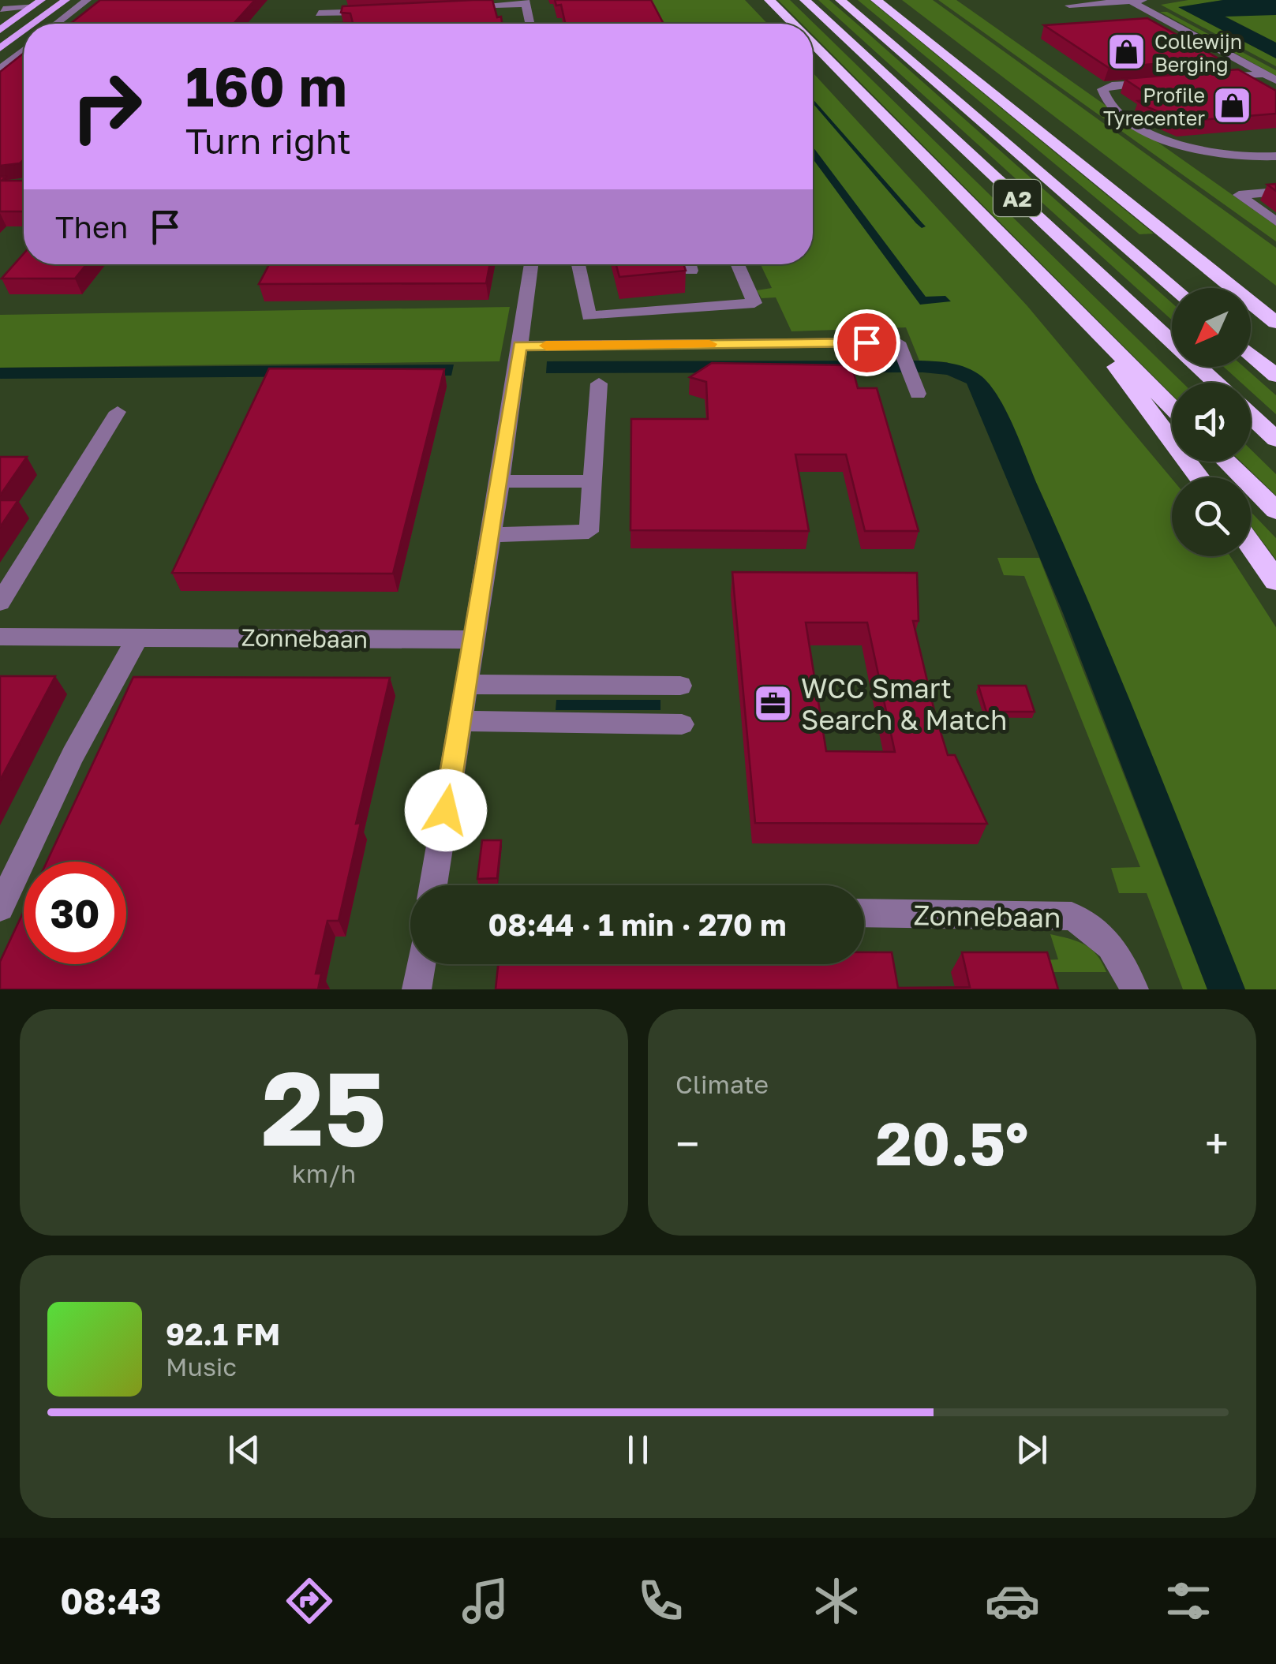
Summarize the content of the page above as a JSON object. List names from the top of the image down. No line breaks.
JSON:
{"streets":{"highway":["A2"],"street":["Zonnebaan"]},"places":{"shop":["Collewijn Berging","Profile Tyrecenter"],"office":["WCC Smart Search & Match"]},"north":"bottom left","page":{"turn":["160 m","Turn right"],"then":"Then","limit":"30","trip":"08:44 · 1 min · 270 m","tile":[["25","km/h"],"Climate"],"heat":["−","20.5°","+"],"song":["92.1 FM","Music"],"tabs":"08:43"}}
